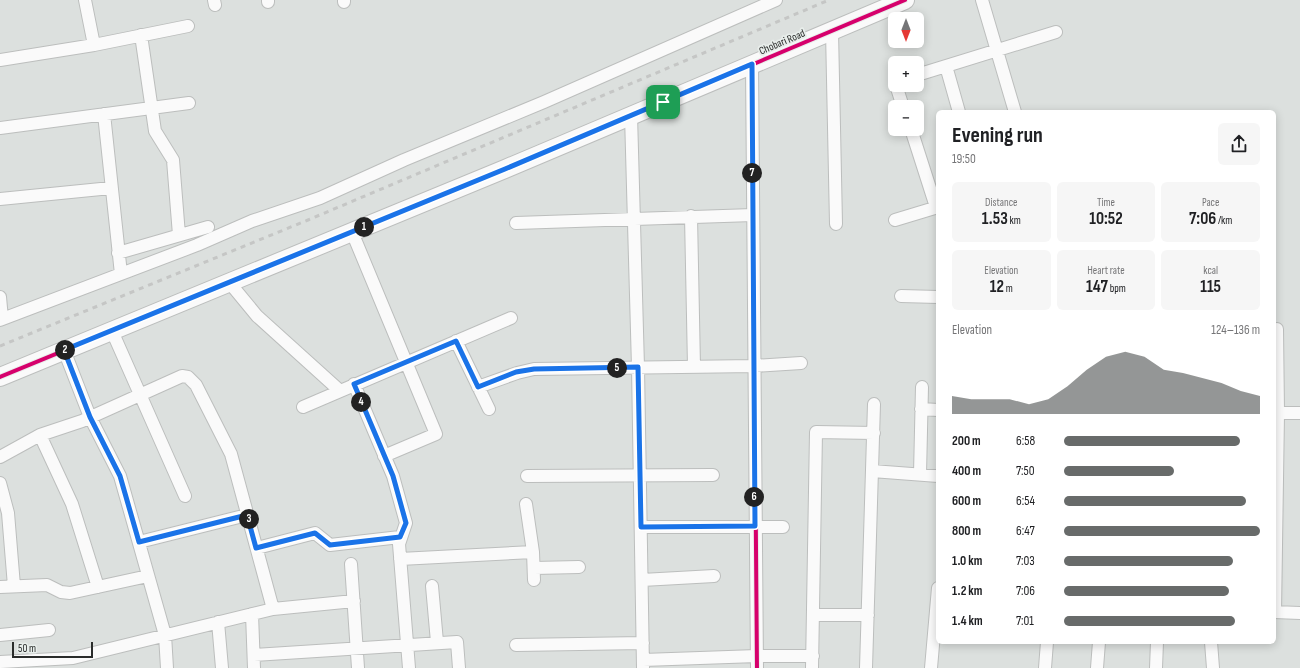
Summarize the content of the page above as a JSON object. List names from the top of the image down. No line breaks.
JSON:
{"streets":{"street":["Chobari Road"]},"scale_bar":"50 m","north":"bottom","page":{"map_buttons":["+","−"],"heading":["Evening run","19:50"],"pins":["7","1","2","5","4","6","3"],"stats":[["Distance","1.53 km"],["Time","10:52"],["Pace","7:06 /km"],["Elevation","12 m"],["Heart rate","147 bpm"],["kcal","115"]],"chart":["Elevation","124–136 m"],"list":[{"name":"200 m","note":"6:58"},{"name":"400 m","note":"7:50"},{"name":"600 m","note":"6:54"},{"name":"800 m","note":"6:47"},{"name":"1.0 km","note":"7:03"},{"name":"1.2 km","note":"7:06"},{"name":"1.4 km","note":"7:01"}],"scale":"50 m"}}
